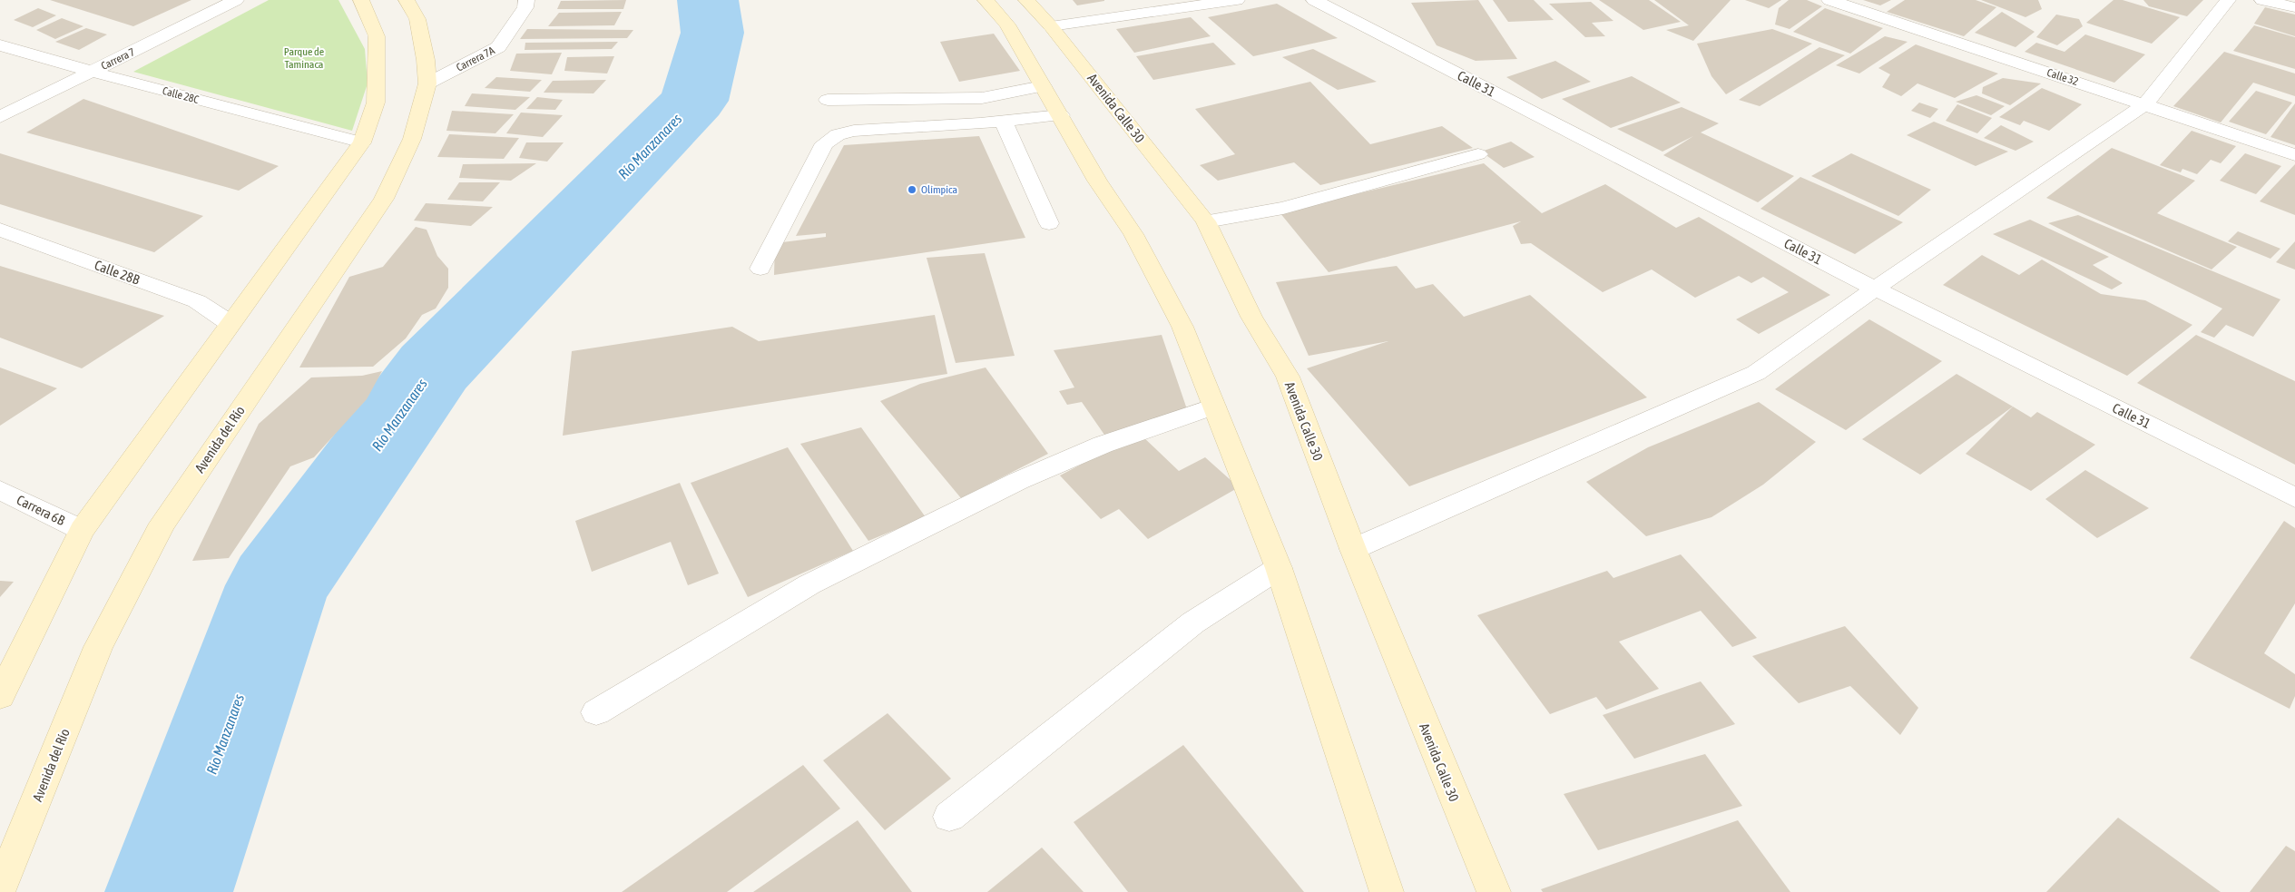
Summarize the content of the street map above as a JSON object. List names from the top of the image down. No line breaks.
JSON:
{"streets":{"main road":["Avenida Calle 30","Avenida del Río"],"street":["Carrera 7","Carrera 7A","Calle 32","Calle 31","Calle 28C","Calle 28B","Carrera 6B"]},"crossings":[["Carrera 7","Calle 28C"],["Carrera 7A","Avenida del Río"]],"water":["Río Manzanares"],"parks":["Parque de Taminaca"],"places":["Olímpica"]}
